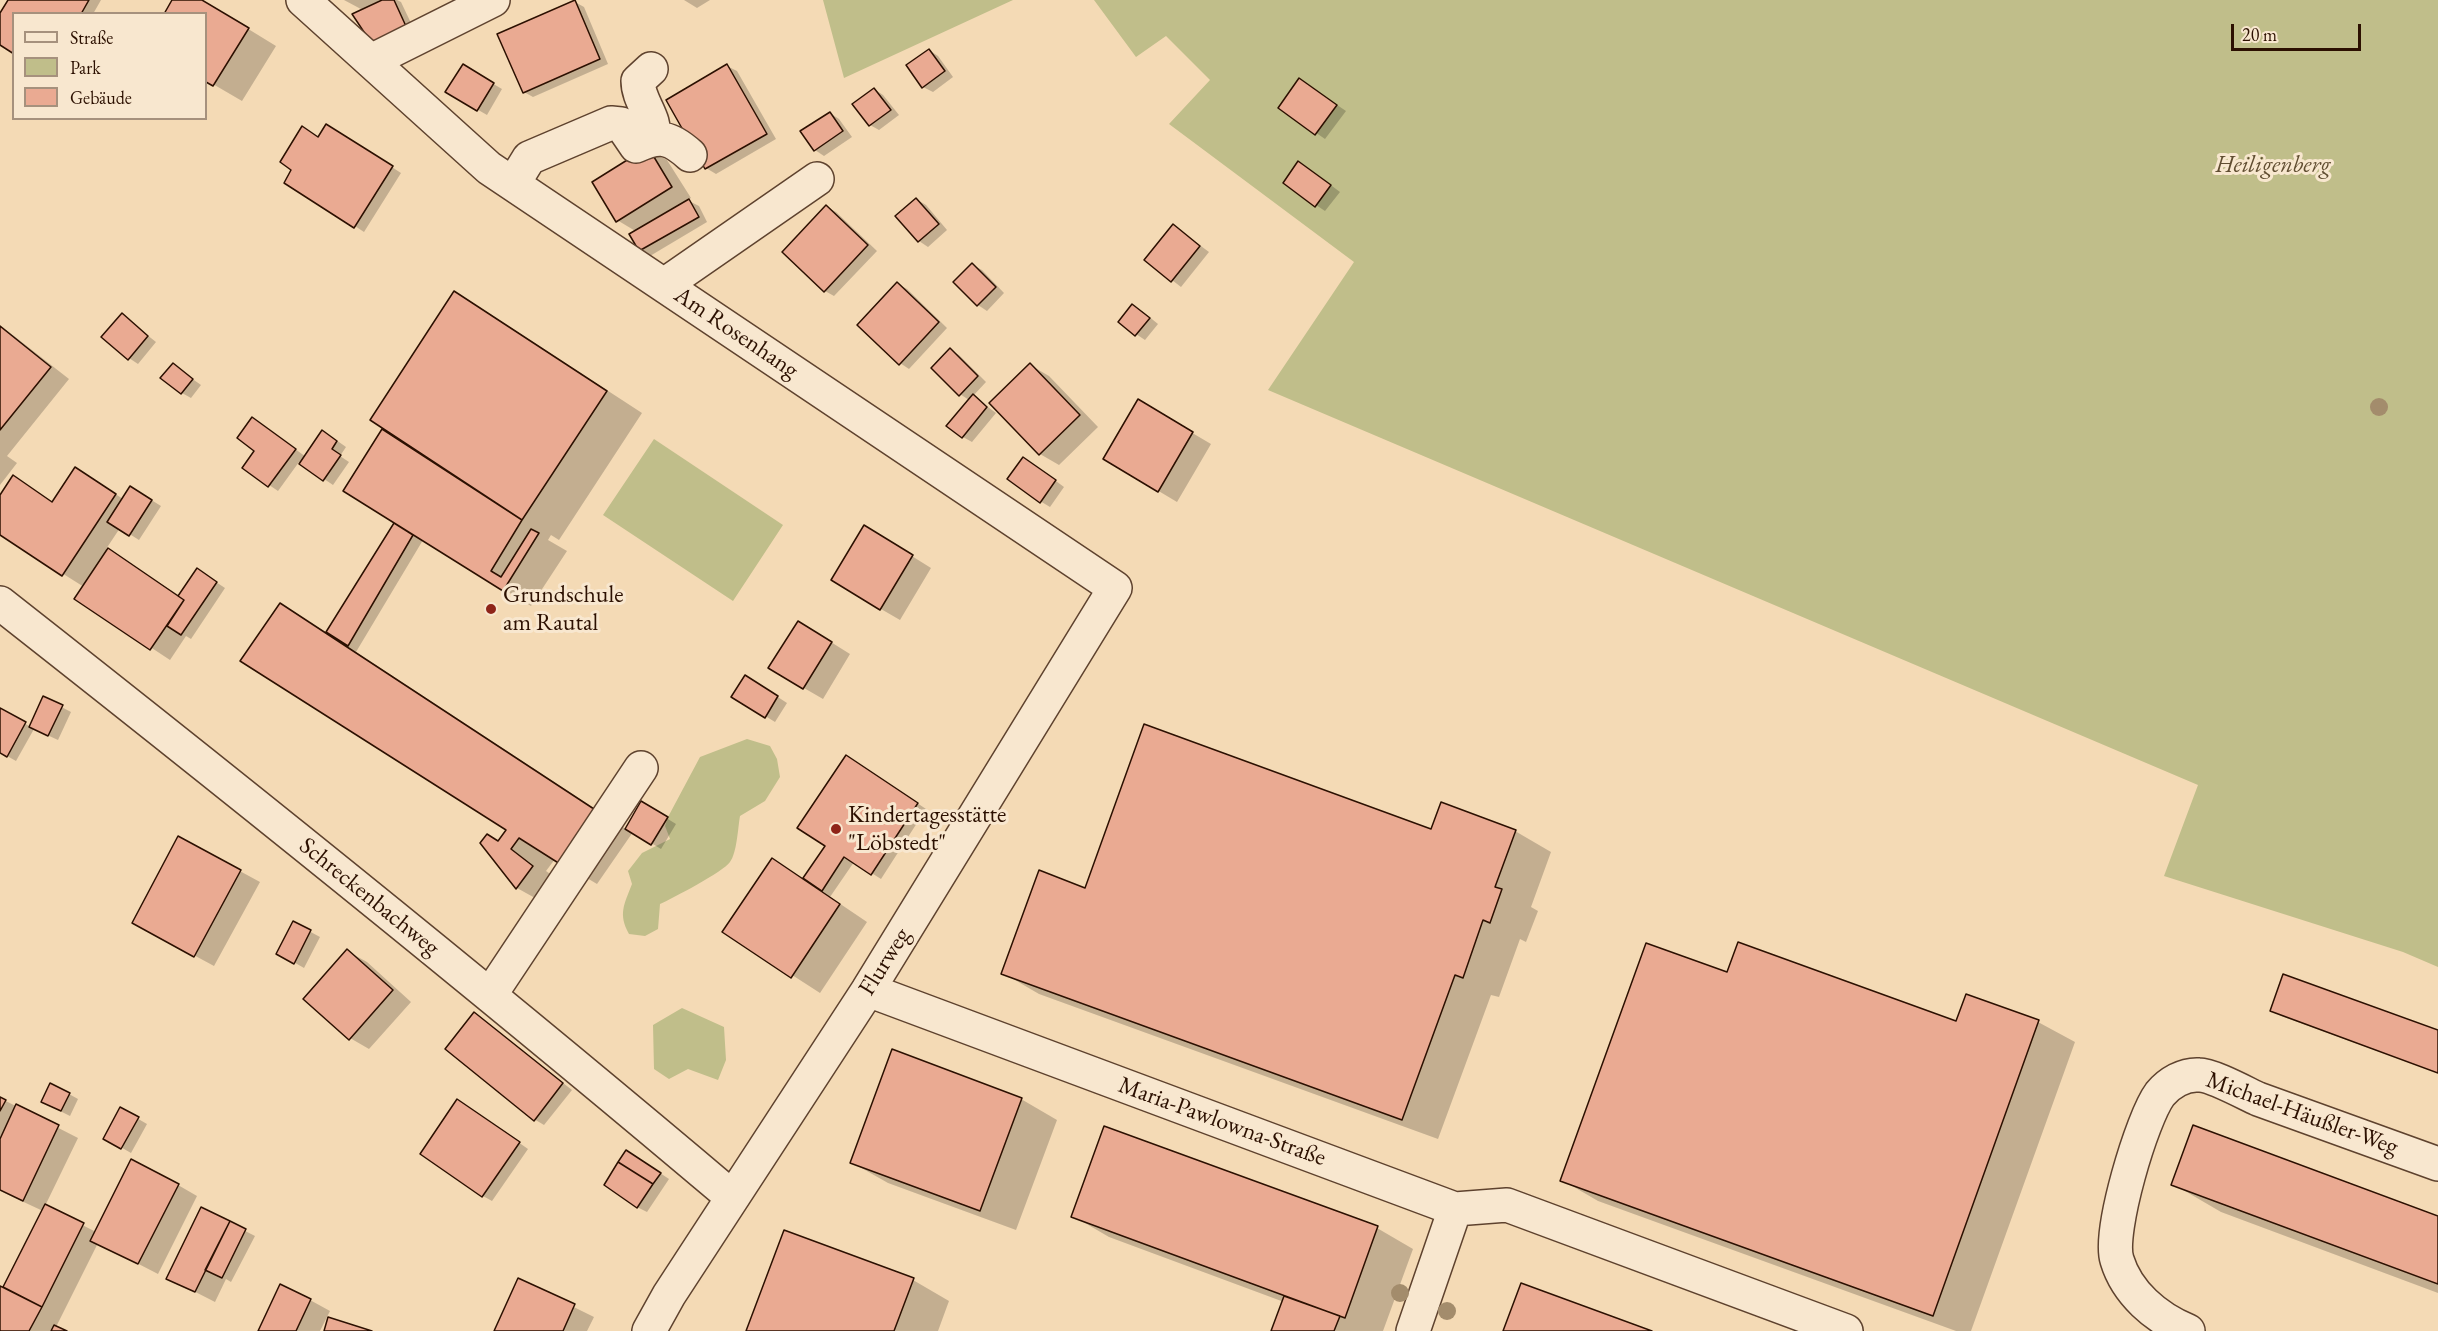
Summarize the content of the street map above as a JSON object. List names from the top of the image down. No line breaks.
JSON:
{"streets":{"street":["Am Rosenhang","Schreckenbachweg","Flurweg","Michael-Häußler-Weg","Maria-Pawlowna-Straße"]},"crossings":[["Am Rosenhang","Flurweg"],["Schreckenbachweg","Flurweg"],["Flurweg","Maria-Pawlowna-Straße"]],"parks":["Heiligenberg"],"places":["Grundschule am Rautal","Kindertagesstätte \"Löbstedt\""],"legend":["Straße","Park","Gebäude"],"scale_bar":"20 m"}
